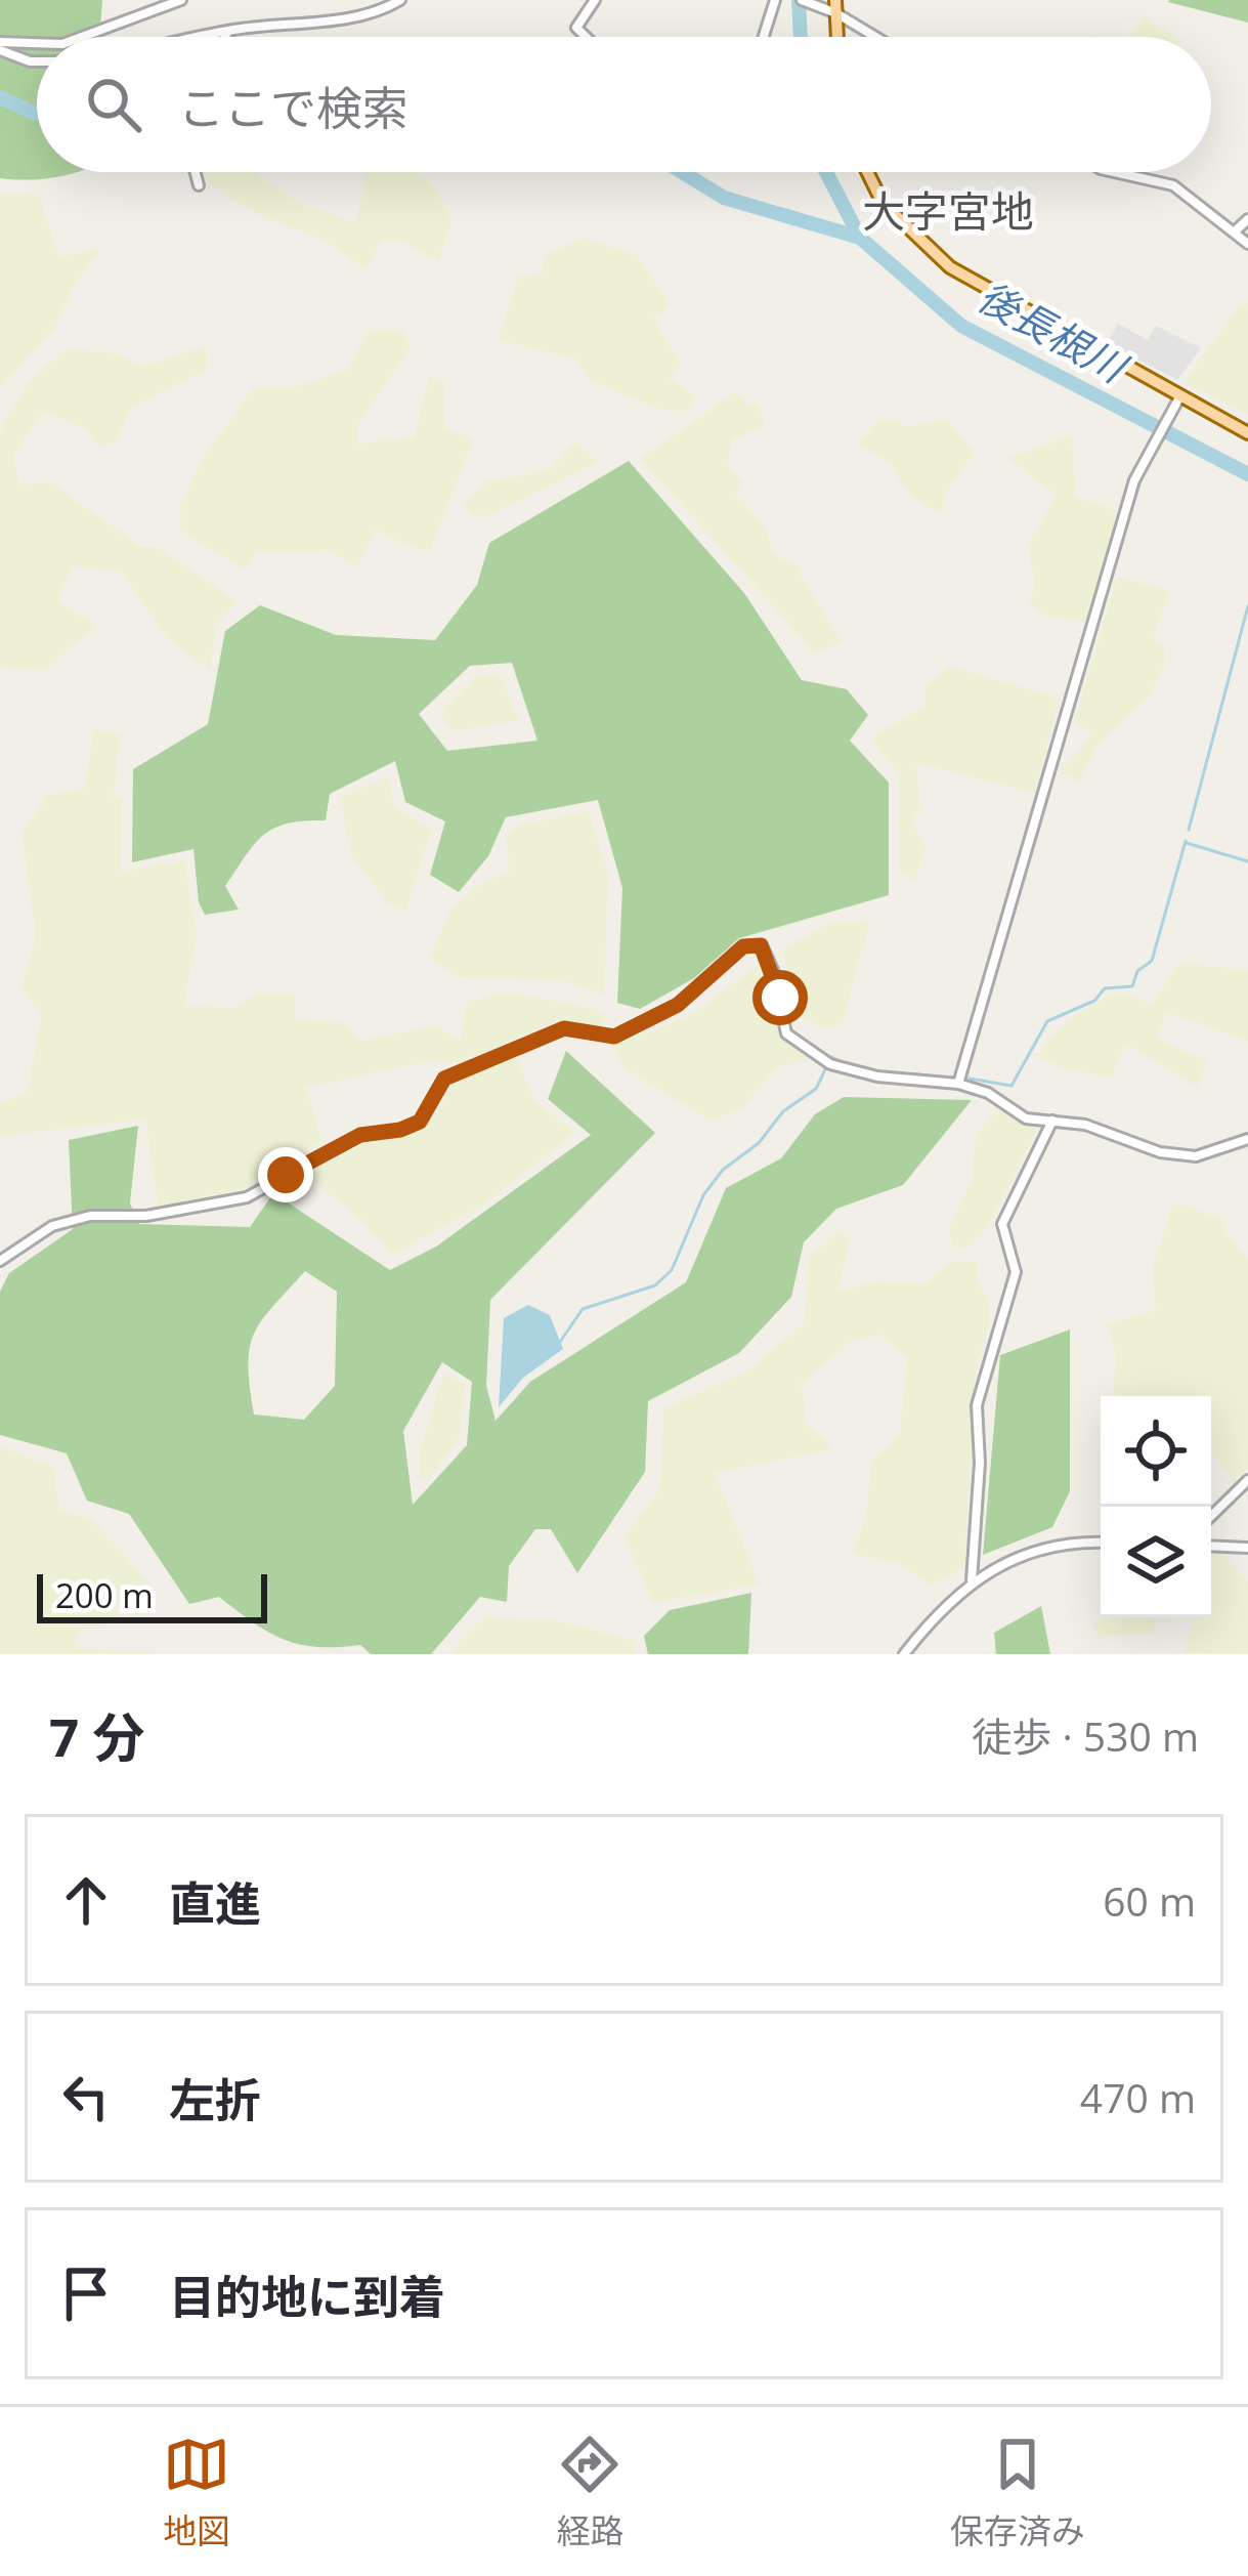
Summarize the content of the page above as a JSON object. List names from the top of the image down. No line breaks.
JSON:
{"districts":["大字宮地"],"water":["後長根川"],"scale_bar":"200 m","page":{"search":"ここで検索","scale":"200 m","heading":["7 分","徒歩 · 530 m"],"list":[["直進","60 m"],["左折","470 m"],"目的地に到着"],"nav":["地図","経路","保存済み"]}}
